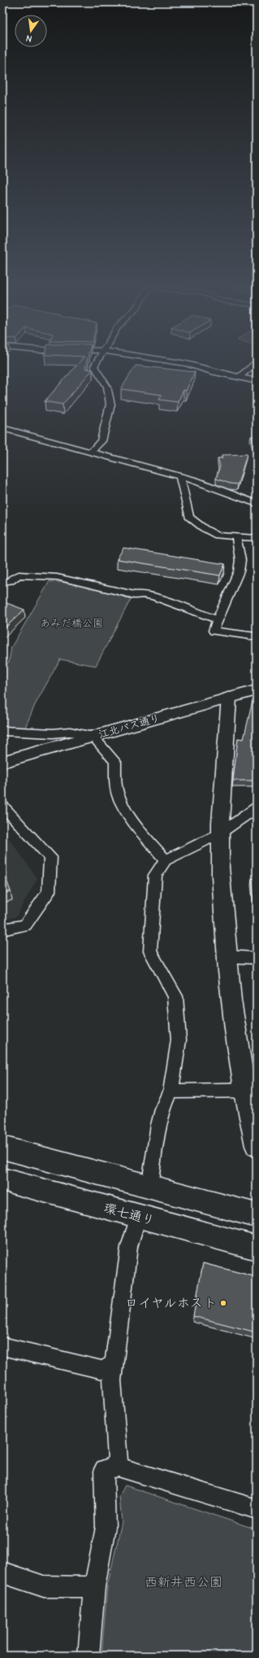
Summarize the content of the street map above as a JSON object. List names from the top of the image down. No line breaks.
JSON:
{"streets":{"main road":["江北バス通り","環七通り"]},"parks":["あみだ橋公園","西新井西公園"],"places":["ロイヤルホスト"],"north":"bottom"}
